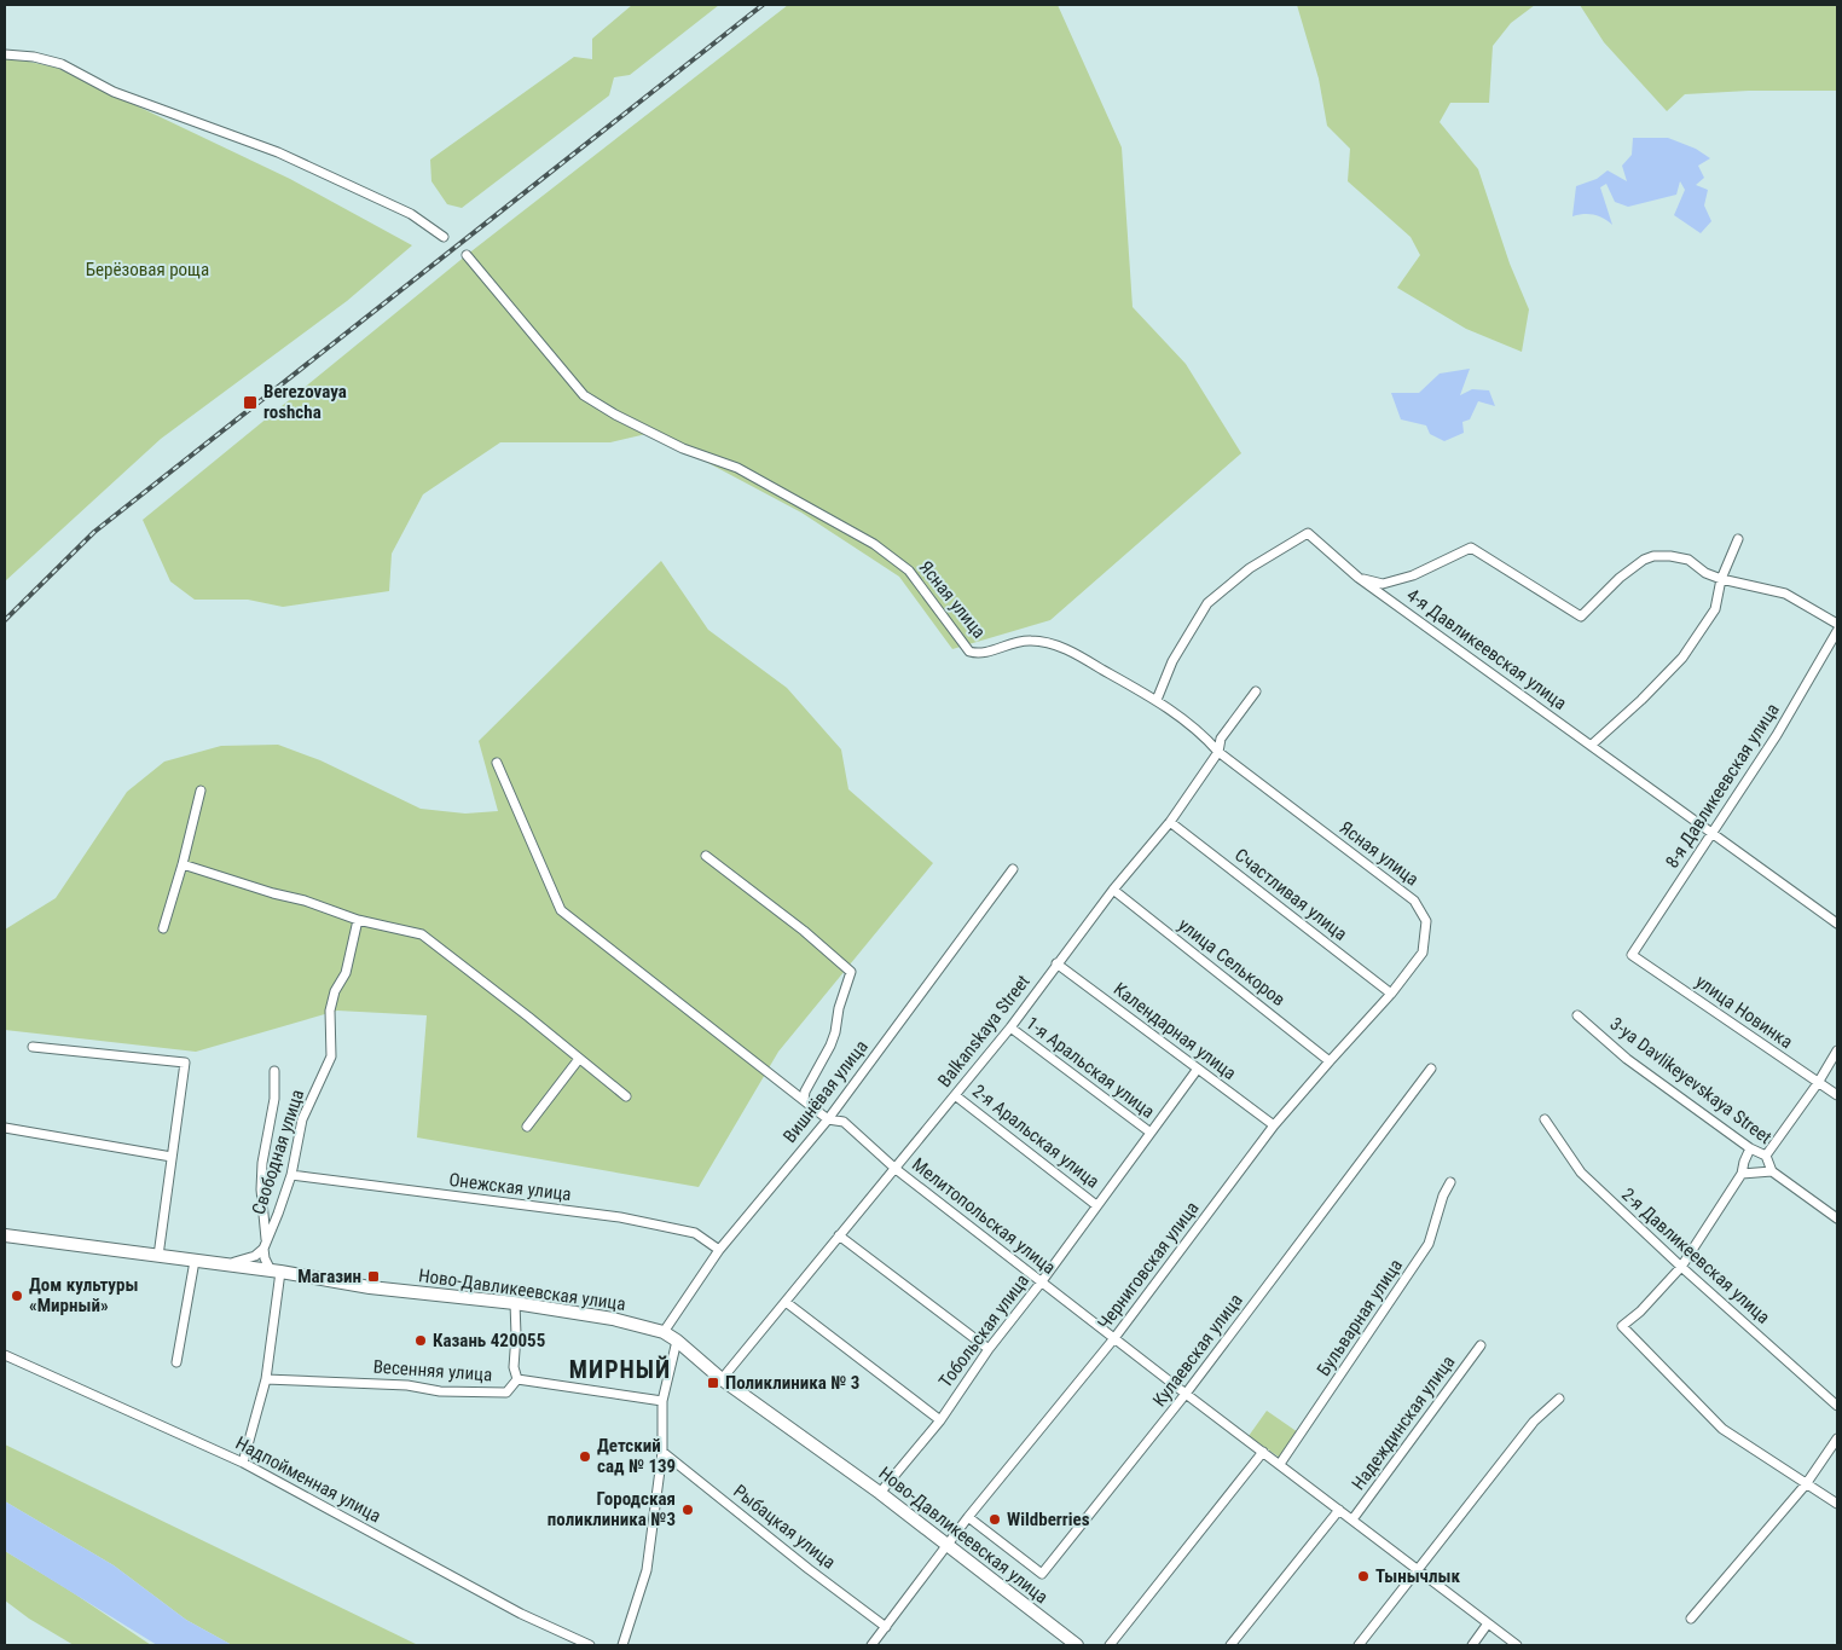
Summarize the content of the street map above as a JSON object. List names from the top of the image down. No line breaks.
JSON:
{"streets":{"street":["Ясная улица","4-я Давликеевская улица","8-я Давликеевская улица","Счастливая улица","улица Селькоров","улица Новинка","Balkanskaya Street","Календарная улица","1-я Аральская улица","3-ya Davlikeyevskaya Street","Вишнёвая улица","2-я Аральская улица","Свободная улица","Онежская улица","Мелитопольская улица","2-я Давликеевская улица","Черниговская улица","Ново-Давликеевская улица","Бульварная улица","Тобольская улица","Кулаевская улица","Весенняя улица","Надеждинская улица","Надпойменная улица","Рыбацкая улица"]},"crossings":[["Ясная улица","4-я Давликеевская улица"],["Ясная улица","Balkanskaya Street"],["Ясная улица","Черниговская улица"],["4-я Давликеевская улица","8-я Давликеевская улица"],["8-я Давликеевская улица","улица Новинка"],["Счастливая улица","Balkanskaya Street"],["Счастливая улица","Черниговская улица"],["улица Селькоров","Balkanskaya Street"],["улица Селькоров","Черниговская улица"],["Balkanskaya Street","Календарная улица"],["Balkanskaya Street","1-я Аральская улица"],["Balkanskaya Street","2-я Аральская улица"],["Balkanskaya Street","Мелитопольская улица"],["Balkanskaya Street","Ново-Давликеевская улица"],["Календарная улица","Черниговская улица"],["Календарная улица","Тобольская улица"],["1-я Аральская улица","Тобольская улица"],["Вишнёвая улица","Онежская улица"],["Вишнёвая улица","Мелитопольская улица"],["Вишнёвая улица","Ново-Давликеевская улица"],["2-я Аральская улица","Тобольская улица"],["Свободная улица","Онежская улица"],["Мелитопольская улица","Черниговская улица"],["Мелитопольская улица","Бульварная улица"],["Мелитопольская улица","Тобольская улица"],["Мелитопольская улица","Кулаевская улица"],["Мелитопольская улица","Надеждинская улица"],["Черниговская улица","Ново-Давликеевская улица"],["Черниговская улица","Кулаевская улица"],["Черниговская улица","Рыбацкая улица"],["Ново-Давликеевская улица","Тобольская улица"]],"districts":["МИРНЫЙ"],"parks":["Берёзовая роща"],"places":{"transit":["Berezovaya roshcha","Магазин","Поликлиника № 3"],"other":["Дом культуры «Мирный»","Казань 420055","Детский сад № 139","Городская поликлиника №3","Wildberries","Тынычлык"]}}
